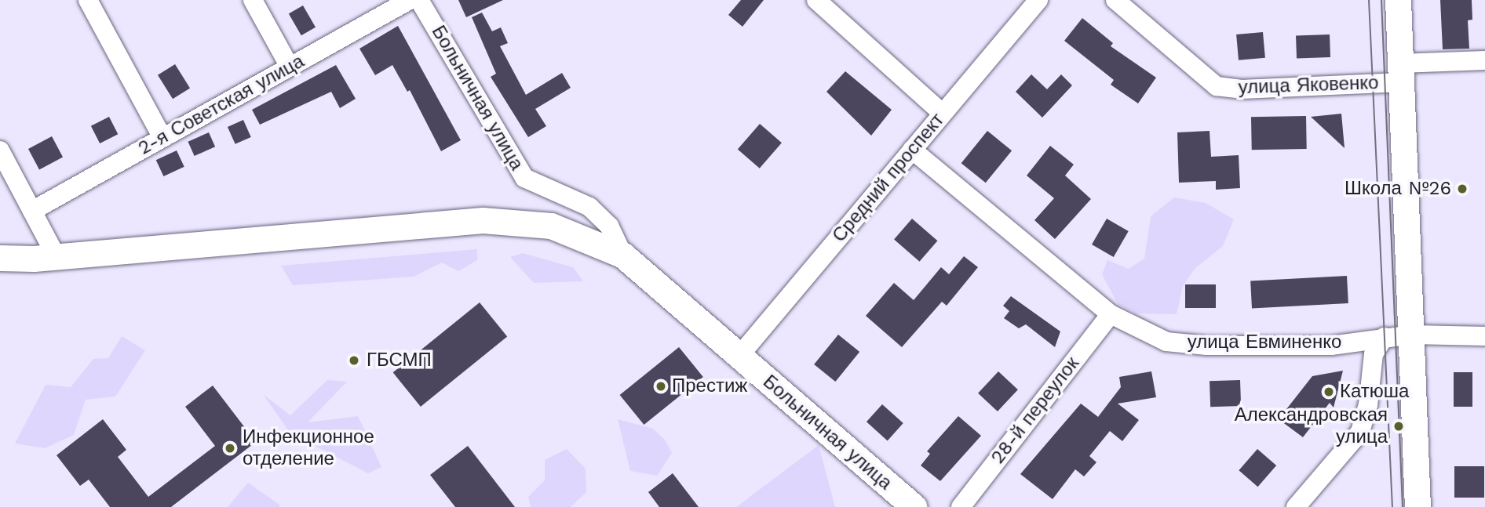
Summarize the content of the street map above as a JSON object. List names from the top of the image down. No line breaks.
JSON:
{"streets":{"main road":["Больничная улица"],"street":["улица Яковенко","2-я Советская улица","Средний проспект","улица Евминенко","28-й переулок"]},"crossings":[["Больничная улица","Средний проспект"],["Средний проспект","улица Евминенко"],["улица Евминенко","28-й переулок"]],"places":["Школа №26","ГБСМП","Престиж","Катюша","Александровская улица","Инфекционное отделение"]}
